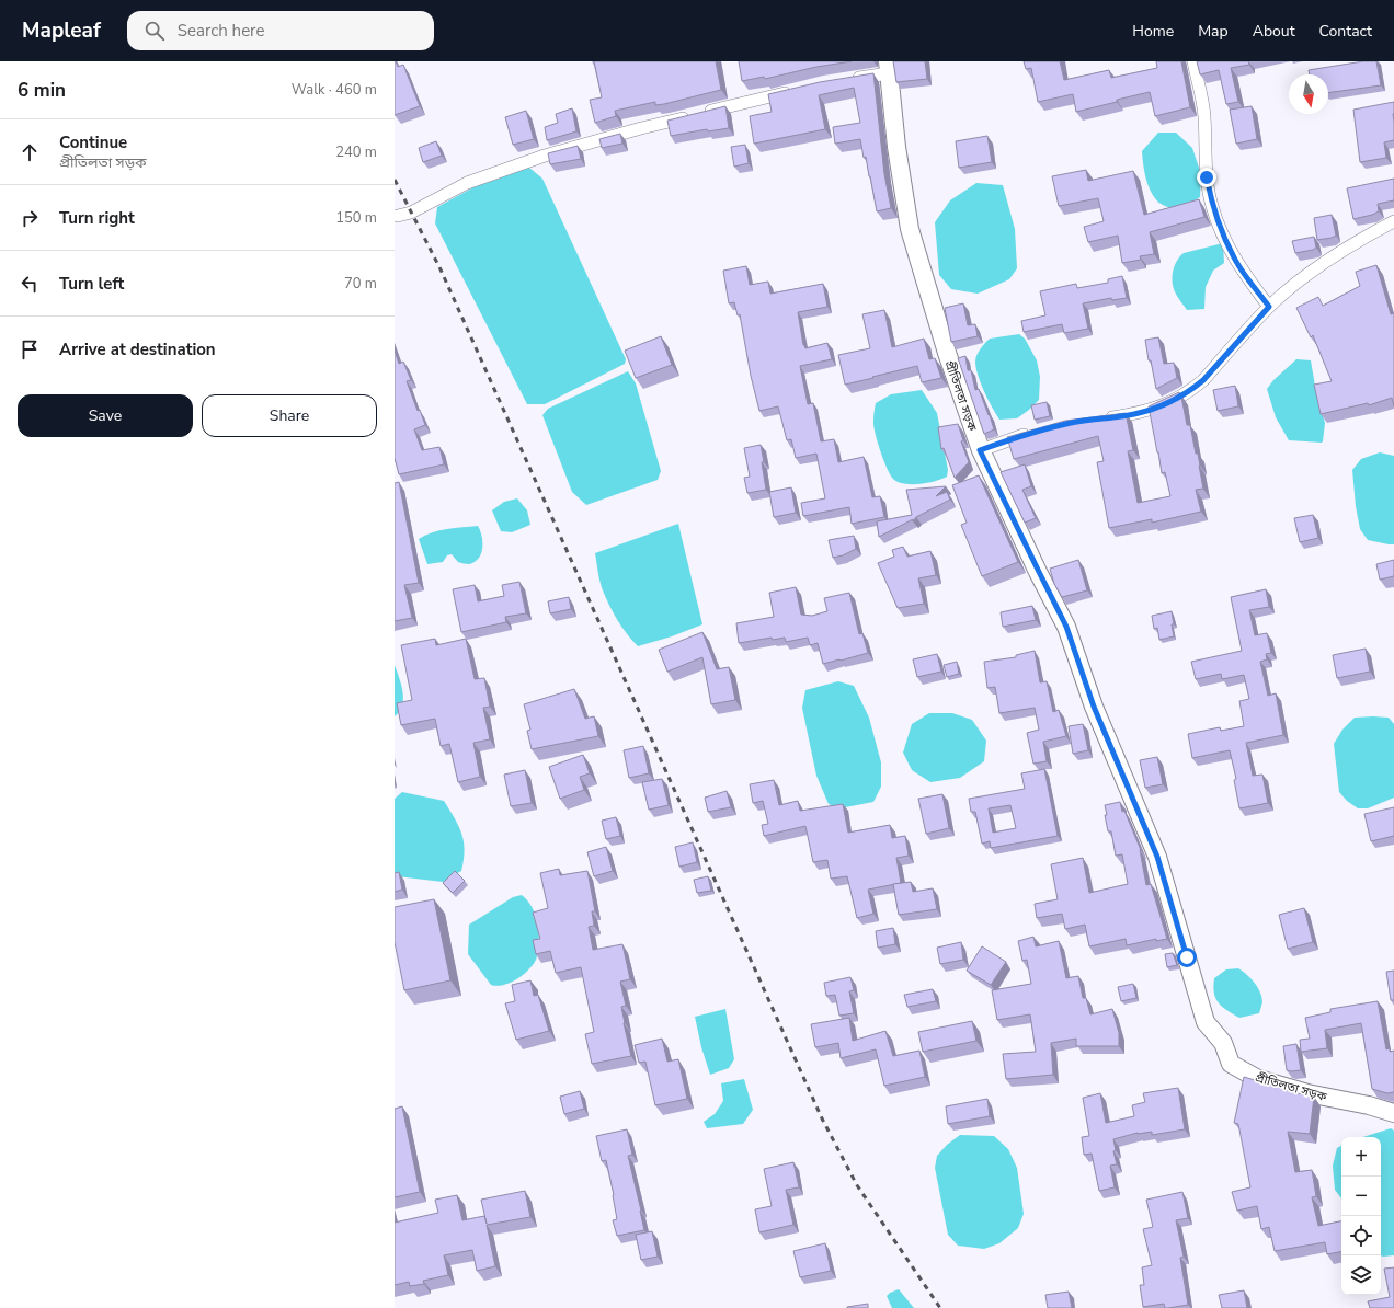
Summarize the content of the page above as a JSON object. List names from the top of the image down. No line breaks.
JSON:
{"streets":{"main road":["প্রীতিলতা সড়ক"]},"north":"bottom","page":{"header":"Mapleaf","search":"Search here","nav":["Home","Map","About","Contact"],"heading":["6 min","Walk · 460 m"],"list":[["Continue","প্রীতিলতা সড়ক","240 m"],["Turn right","150 m"],["Turn left","70 m"],"Arrive at destination"],"buttons":["Save","Share"],"map_buttons":["+","−"]}}
